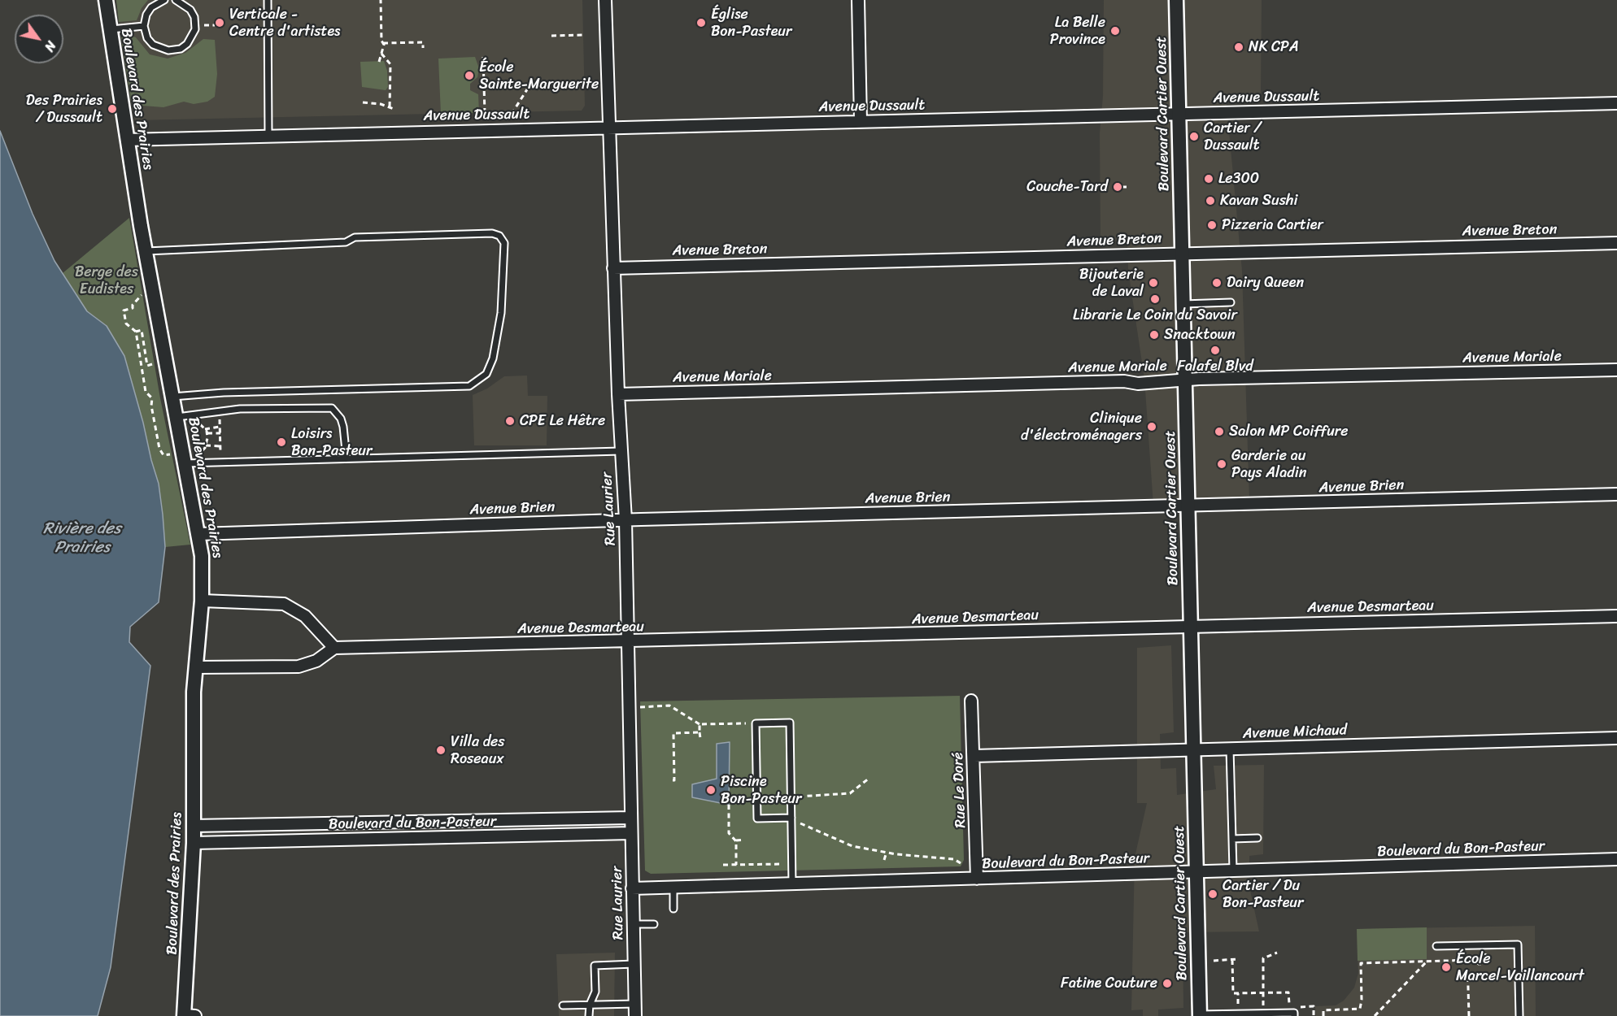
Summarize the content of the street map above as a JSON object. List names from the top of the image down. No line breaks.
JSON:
{"streets":{"street":["Avenue Dussault","Boulevard des Prairies","Boulevard Cartier Ouest","Avenue Breton","Avenue Mariale","Avenue Brien","Rue Laurier","Avenue Desmarteau","Avenue Michaud","Rue Le Doré","Boulevard du Bon-Pasteur"]},"crossings":[["Avenue Dussault","Boulevard des Prairies"],["Avenue Dussault","Boulevard Cartier Ouest"],["Avenue Dussault","Rue Laurier"],["Boulevard des Prairies","Avenue Brien"],["Boulevard des Prairies","Boulevard du Bon-Pasteur"],["Boulevard Cartier Ouest","Avenue Breton"],["Boulevard Cartier Ouest","Avenue Mariale"],["Boulevard Cartier Ouest","Avenue Brien"],["Boulevard Cartier Ouest","Avenue Desmarteau"],["Boulevard Cartier Ouest","Avenue Michaud"],["Boulevard Cartier Ouest","Boulevard du Bon-Pasteur"],["Avenue Breton","Rue Laurier"],["Avenue Mariale","Rue Laurier"],["Avenue Brien","Rue Laurier"],["Rue Laurier","Avenue Desmarteau"],["Rue Laurier","Boulevard du Bon-Pasteur"],["Avenue Michaud","Rue Le Doré"],["Rue Le Doré","Boulevard du Bon-Pasteur"]],"water":["Rivière des Prairies"],"parks":["Berge des Eudistes"],"places":["Verticale - Centre d'artistes","Église Bon-Pasteur","La Belle Province","NK CPA","École Sainte-Marguerite","Des Prairies / Dussault","Cartier / Dussault","Le300","Couche-Tard","Kavan Sushi","Pizzeria Cartier","Bijouterie de Laval","Dairy Queen","Librarie Le Coin du Savoir","Snacktown","Falafel Blvd","CPE Le Hêtre","Clinique d'électroménagers","Salon MP Coiffure","Loisirs Bon-Pasteur","Garderie au Pays Aladin","Villa des Roseaux","Piscine Bon-Pasteur","Cartier / Du Bon-Pasteur","École Marcel-Vaillancourt","Fatine Couture"],"north":"bottom right"}
